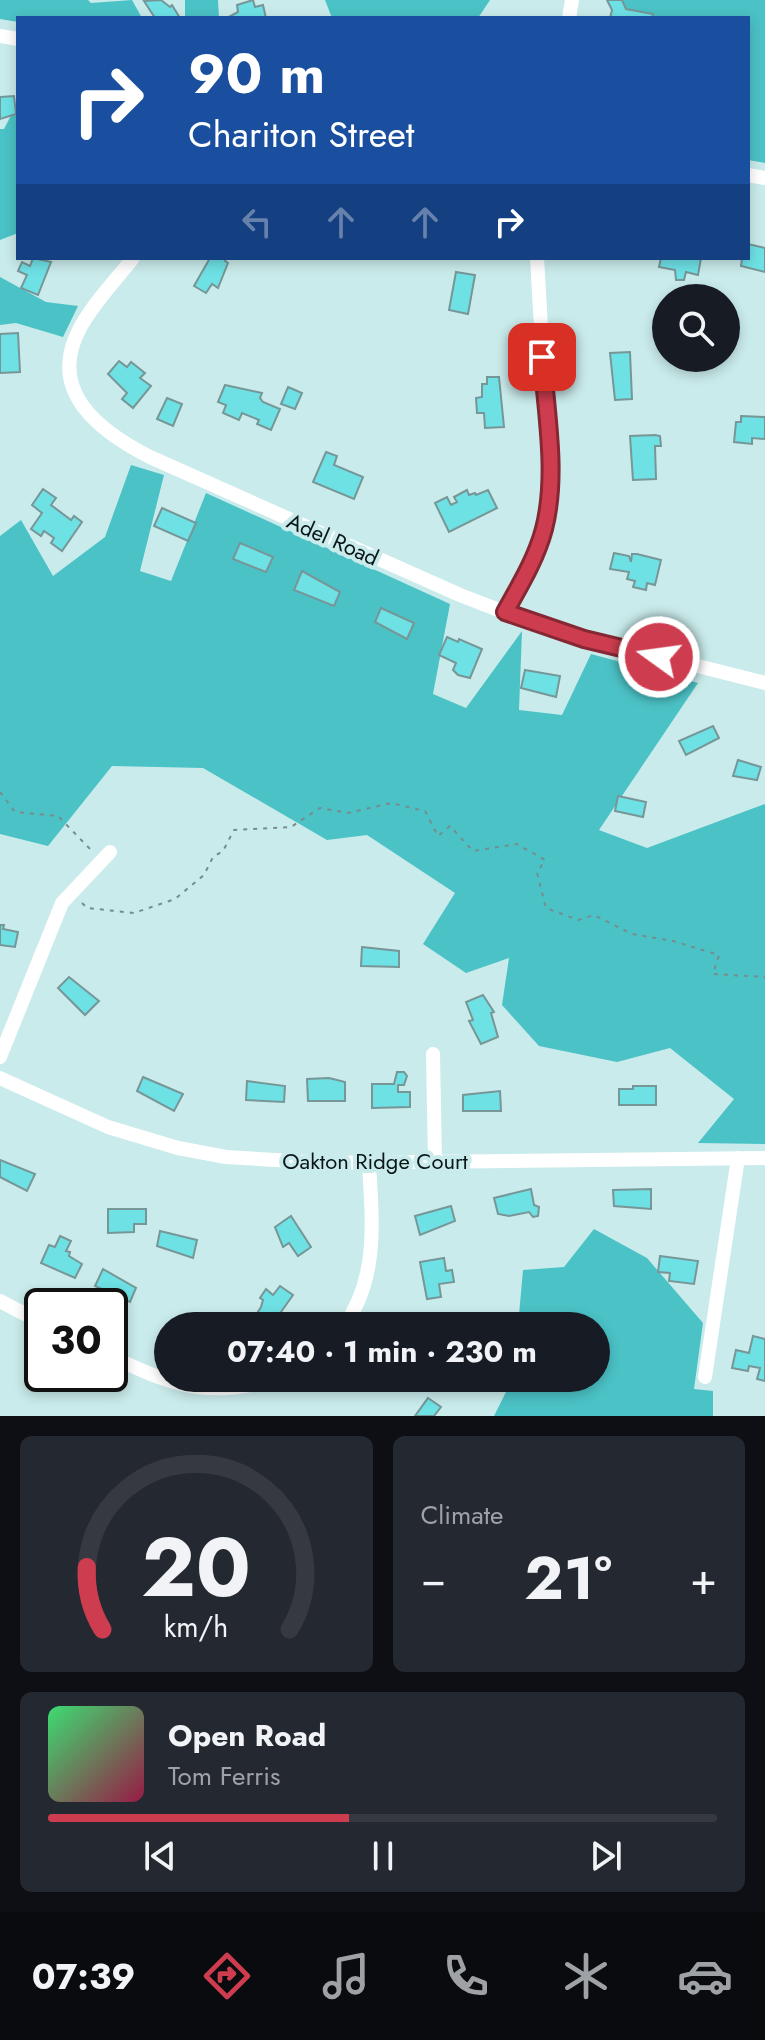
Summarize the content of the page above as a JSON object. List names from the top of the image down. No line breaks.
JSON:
{"streets":{"street":["Adel Road","Oakton Ridge Court"]},"page":{"turn":["90 m","Chariton Street"],"limit":"30","trip":"07:40 · 1 min · 230 m","tile":"Climate","heat":["−","21°","+"],"song":["Open Road","Tom Ferris"],"tabs":"07:39","gauge":["20","km/h"]}}
